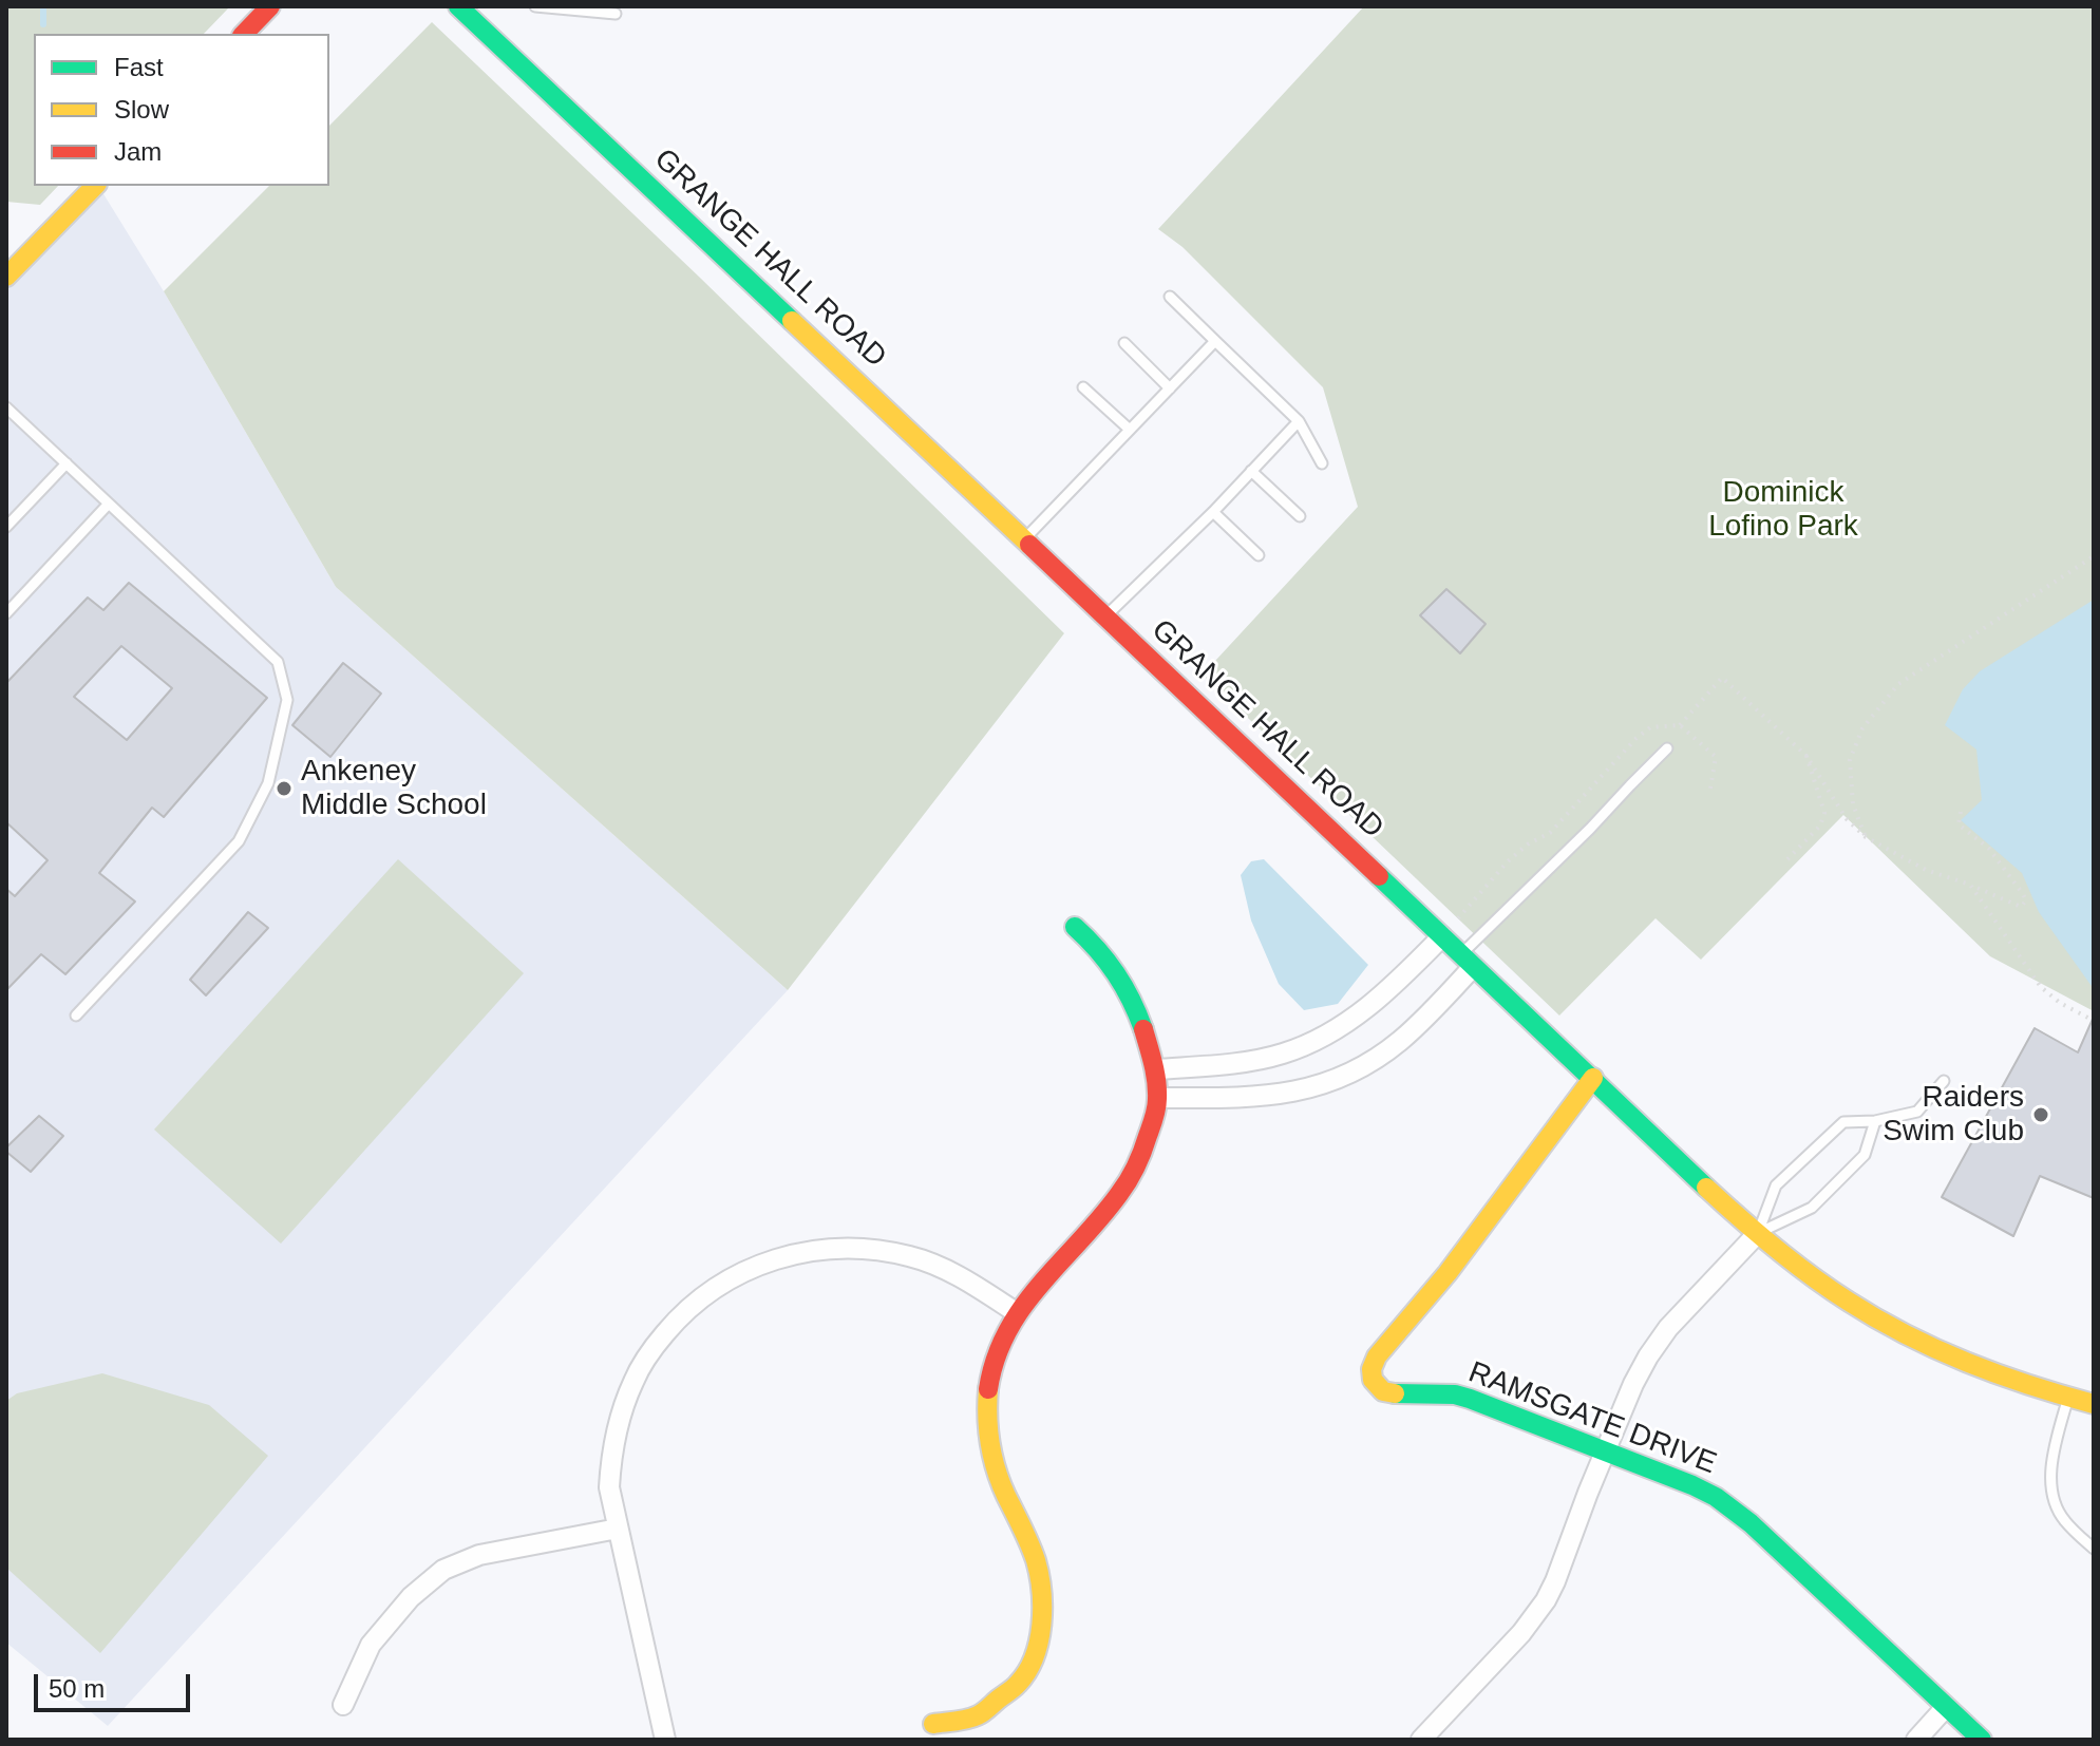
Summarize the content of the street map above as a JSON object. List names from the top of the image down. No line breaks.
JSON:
{"streets":{"street":["GRANGE HALL ROAD","RAMSGATE DRIVE"]},"crossings":[["GRANGE HALL ROAD","RAMSGATE DRIVE"]],"parks":["Dominick Lofino Park"],"places":["Ankeney Middle School","Raiders Swim Club"],"legend":["Fast","Slow","Jam"],"scale_bar":"50 m"}
